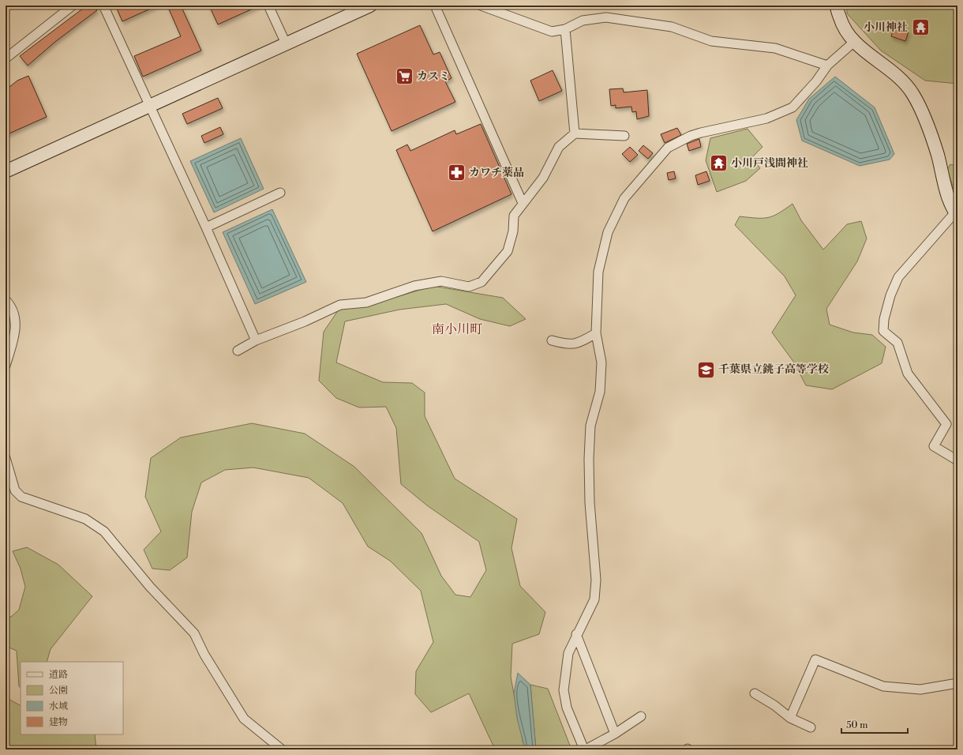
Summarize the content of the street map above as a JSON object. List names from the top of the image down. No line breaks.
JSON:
{"districts":["南小川町"],"places":{"temple":["小川神社","小川戸浅間神社"],"supermarket":["カスミ"],"pharmacy":["カワチ薬品"],"school or university":["千葉県立銚子高等学校"]},"legend":["道路","公園","水域","建物"],"scale_bar":"50 m"}
